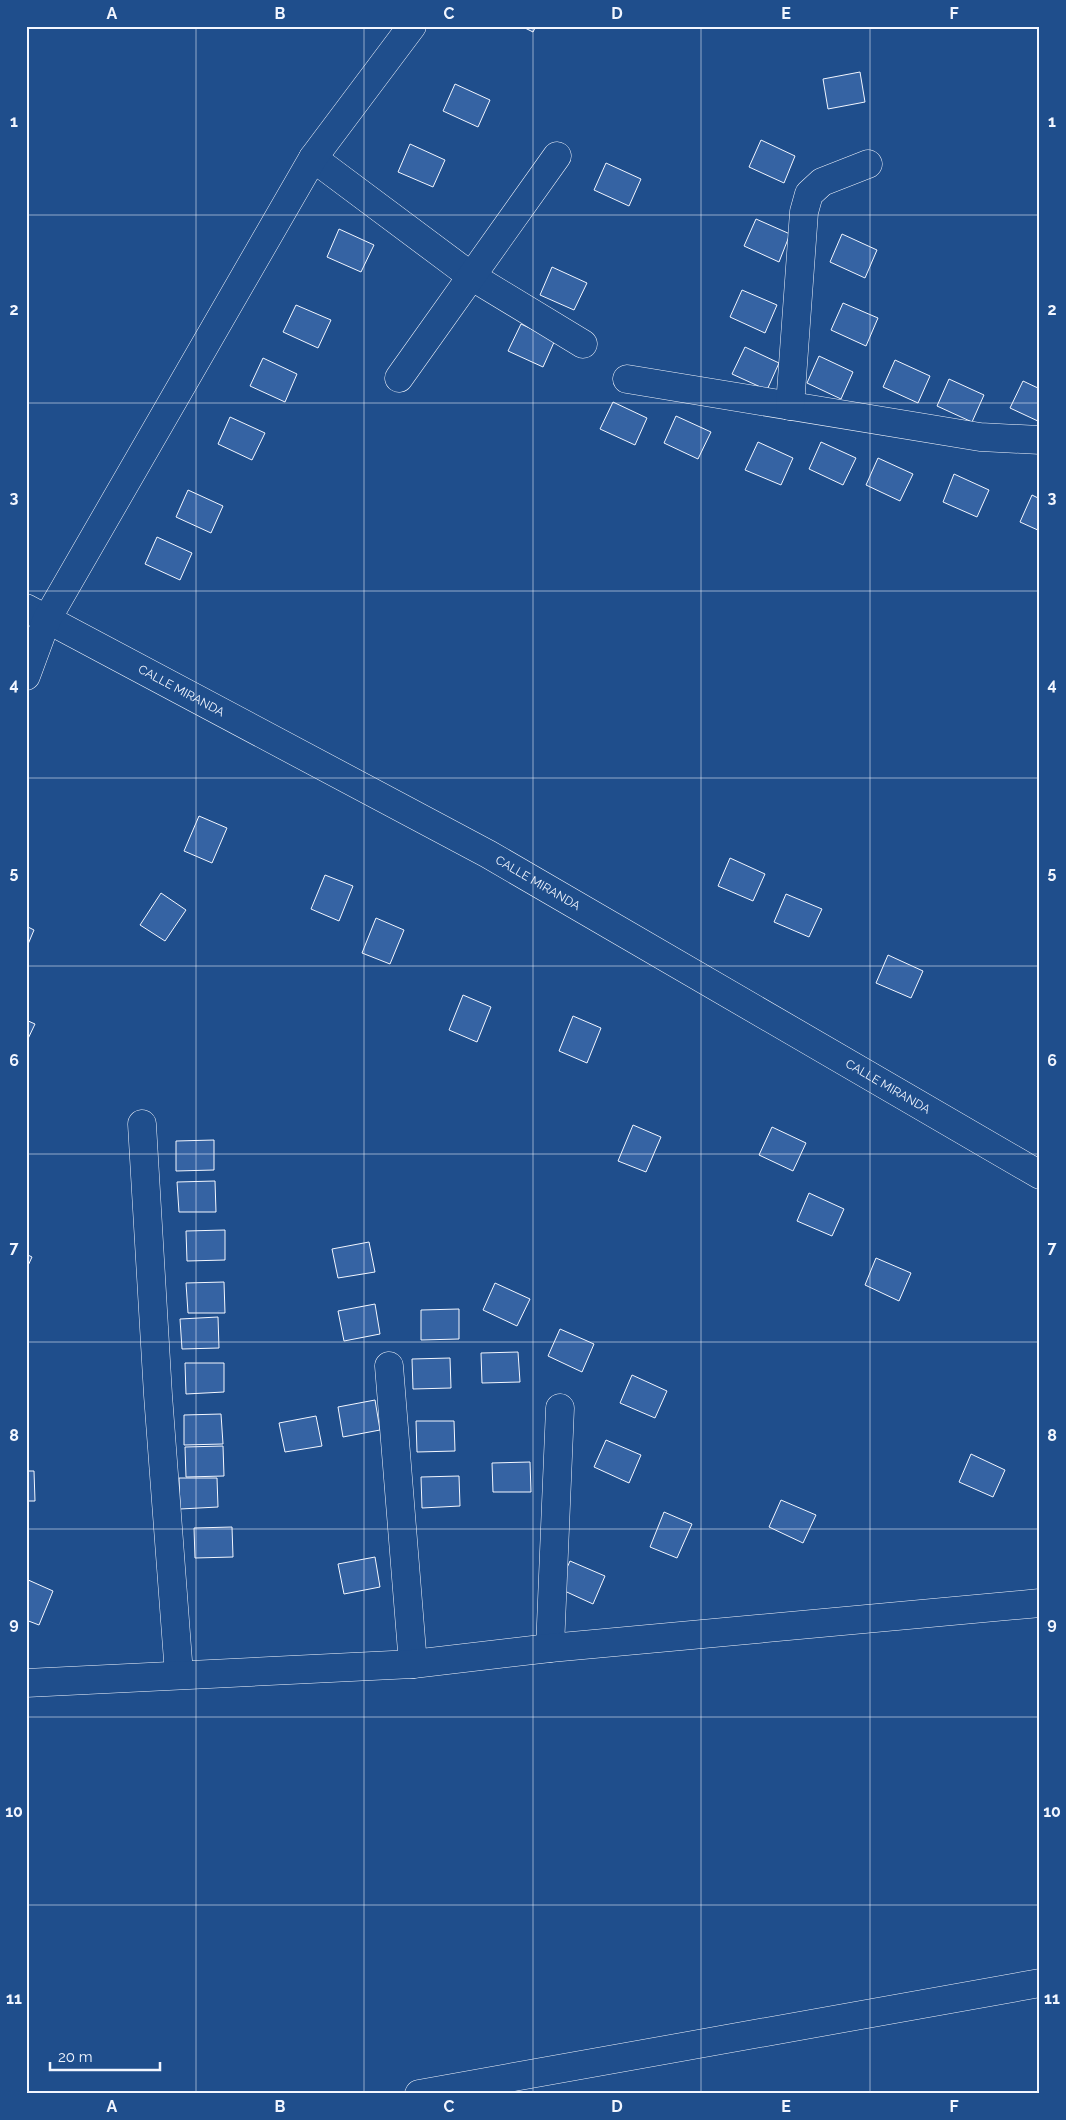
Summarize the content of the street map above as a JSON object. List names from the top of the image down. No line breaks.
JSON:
{"streets":{"street":["CALLE MIRANDA"]},"scale_bar":"20 m","grid":{"columns":["A","B","C","D","E","F"],"rows":["1","2","3","4","5","6","7","8","9","10","11"]}}
